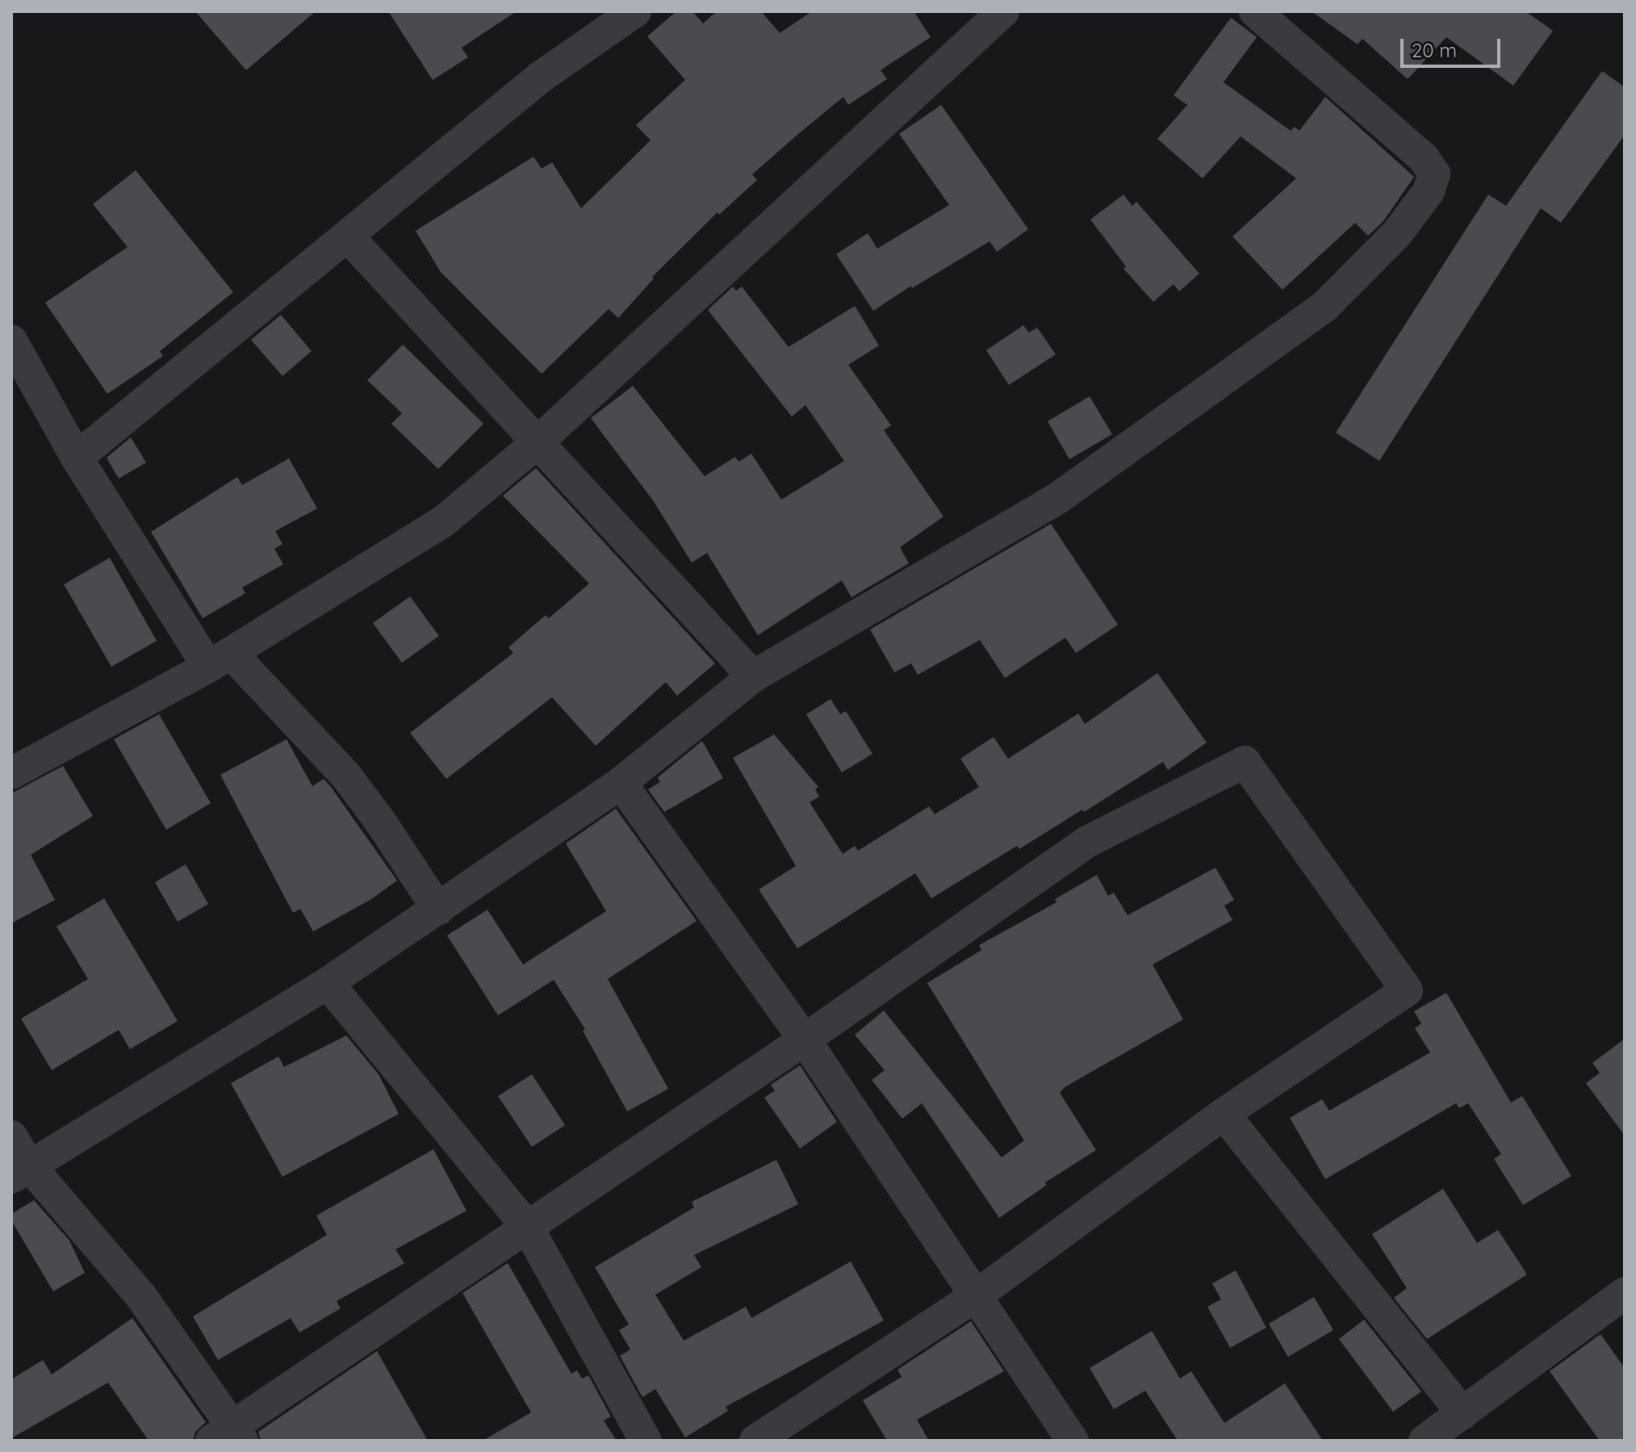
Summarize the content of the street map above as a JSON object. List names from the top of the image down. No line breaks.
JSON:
{"scale_bar":"20 m"}
